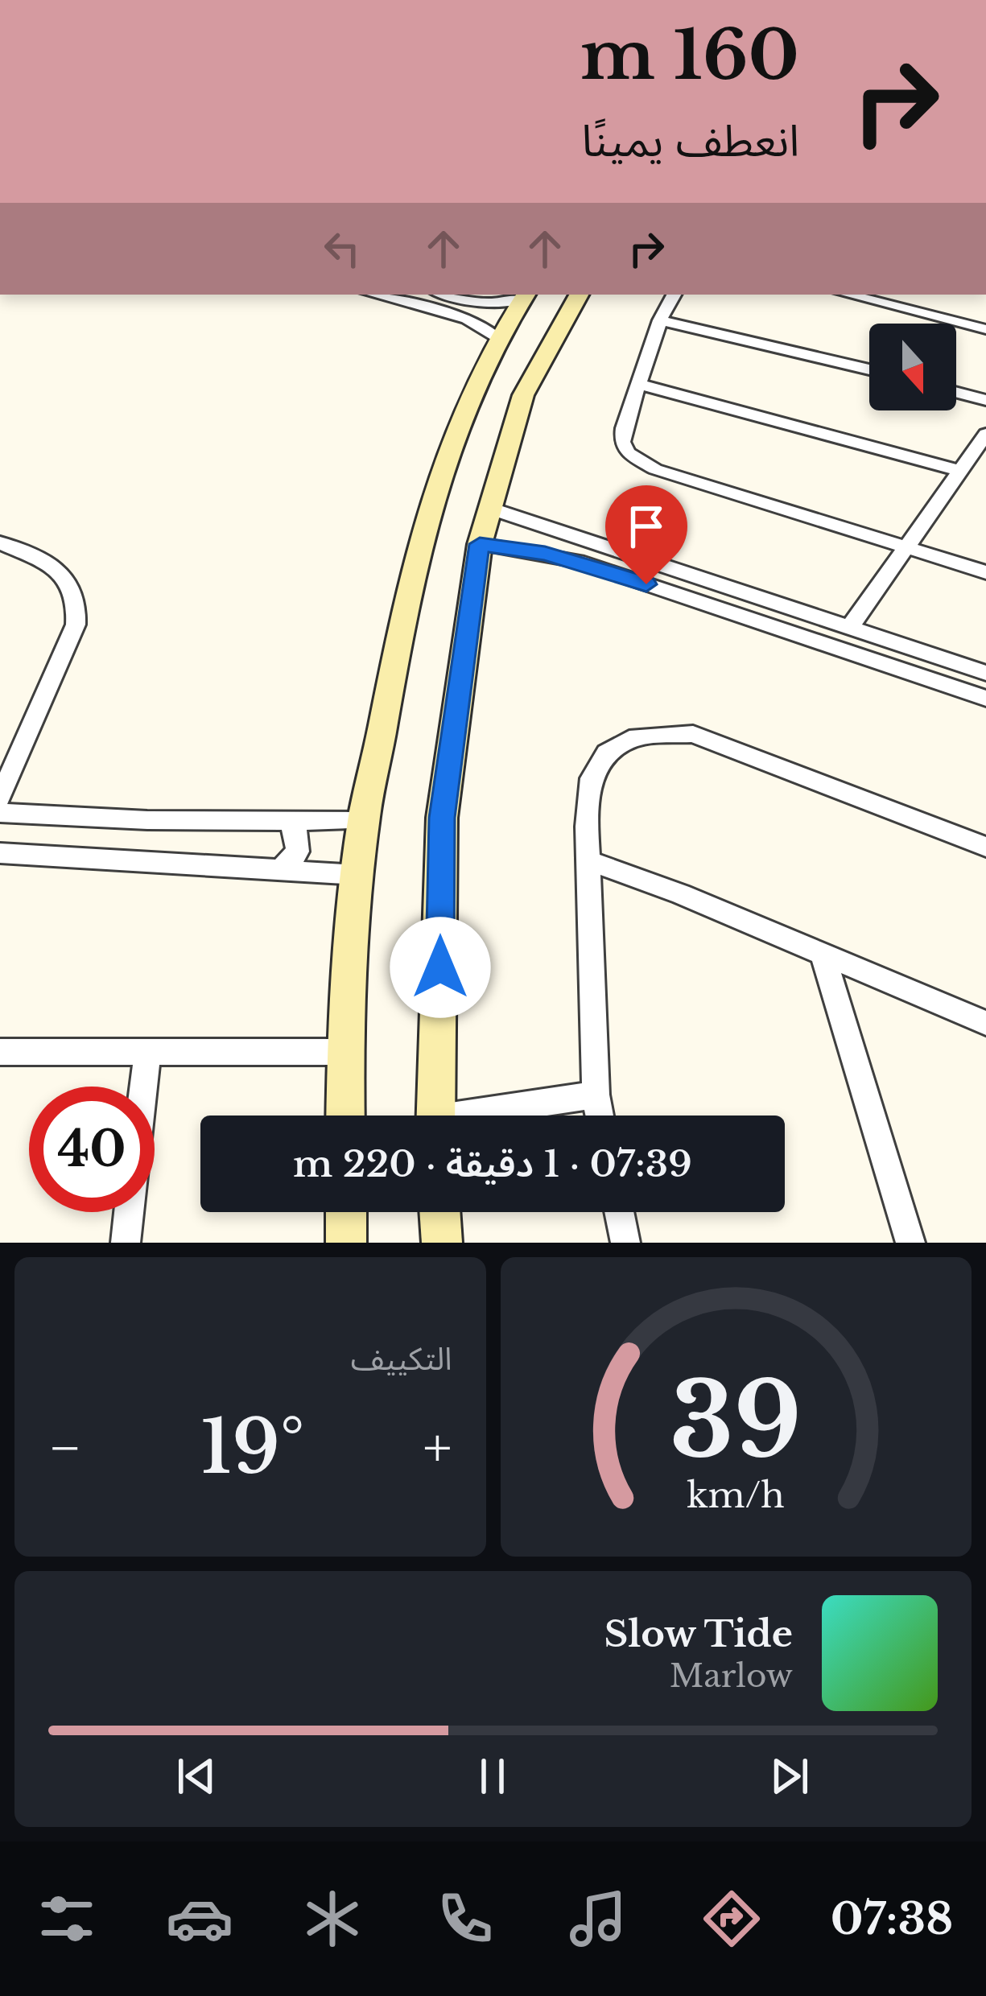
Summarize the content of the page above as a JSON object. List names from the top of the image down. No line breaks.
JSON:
{"north":"bottom","page":{"turn":["160 m","انعطف يمينًا"],"limit":"40","trip":"07:39 · 1 دقيقة · 220 m","tile":"التكييف","heat":["−","19°","+"],"song":["Slow Tide","Marlow"],"tabs":"07:38","gauge":["39","km/h"]}}
